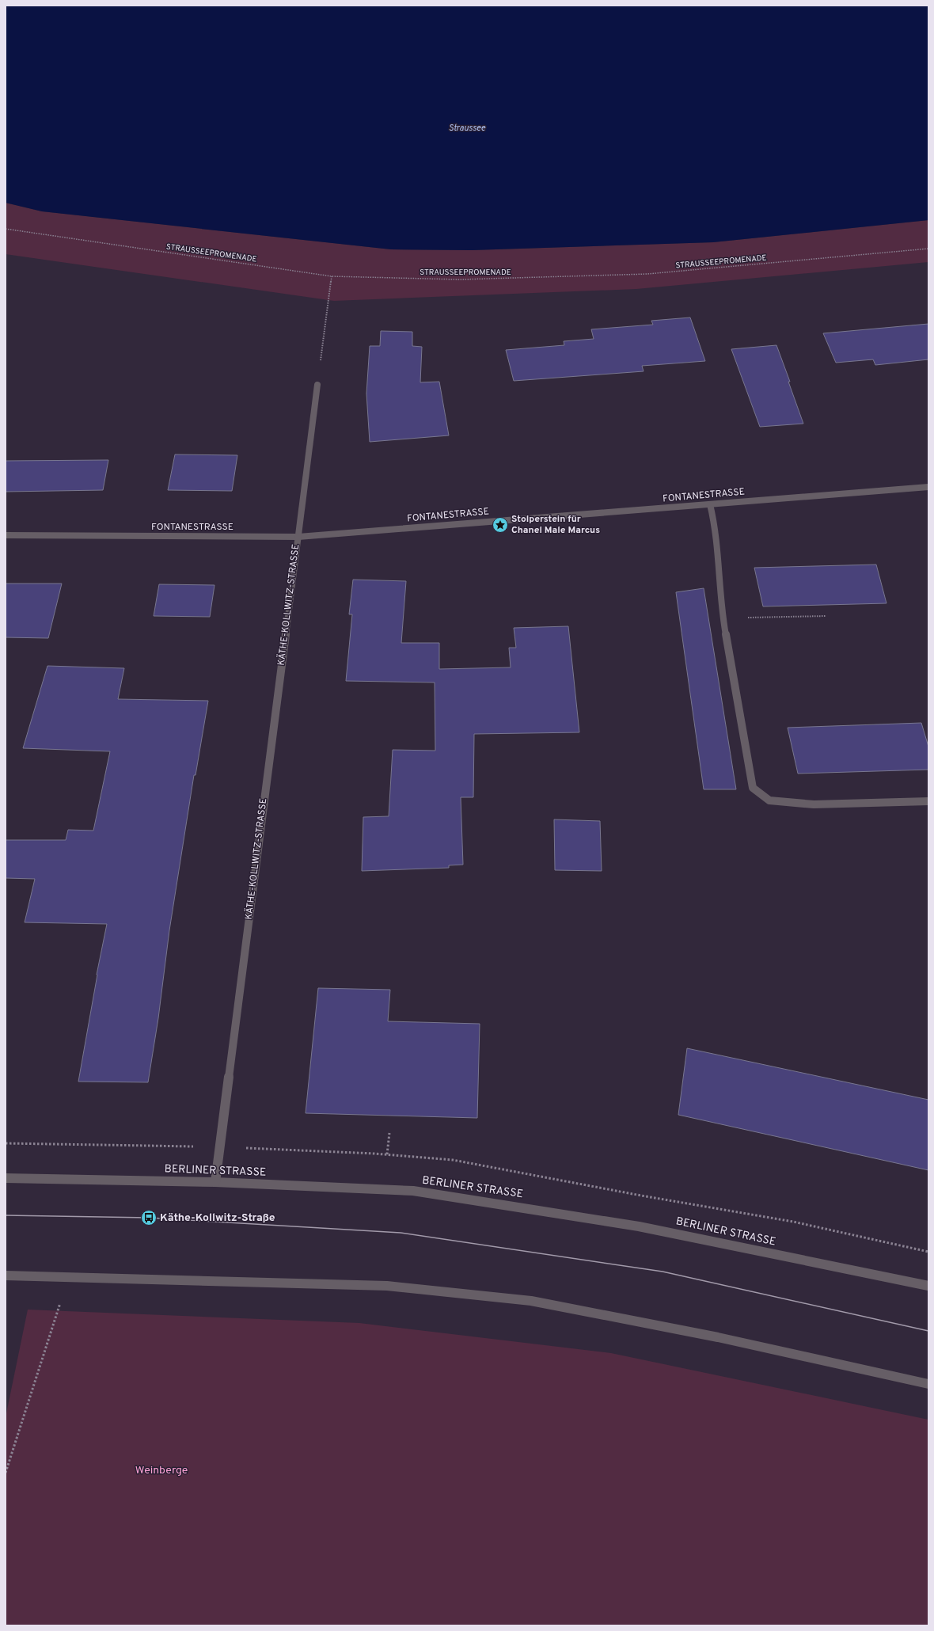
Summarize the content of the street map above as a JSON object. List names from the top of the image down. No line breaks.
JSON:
{"streets":{"street":["FONTANESTRASSE","KÄTHE-KOLLWITZ-STRASSE","BERLINER STRASSE"],"path":["STRAUSSEEPROMENADE"]},"crossings":[["FONTANESTRASSE","KÄTHE-KOLLWITZ-STRASSE"],["KÄTHE-KOLLWITZ-STRASSE","BERLINER STRASSE"]],"water":["Straussee"],"parks":["Weinberge"],"places":{"place":["Stolperstein für Chanel Male Marcus"],"bus stop":["Käthe-Kollwitz-Straße"]}}
